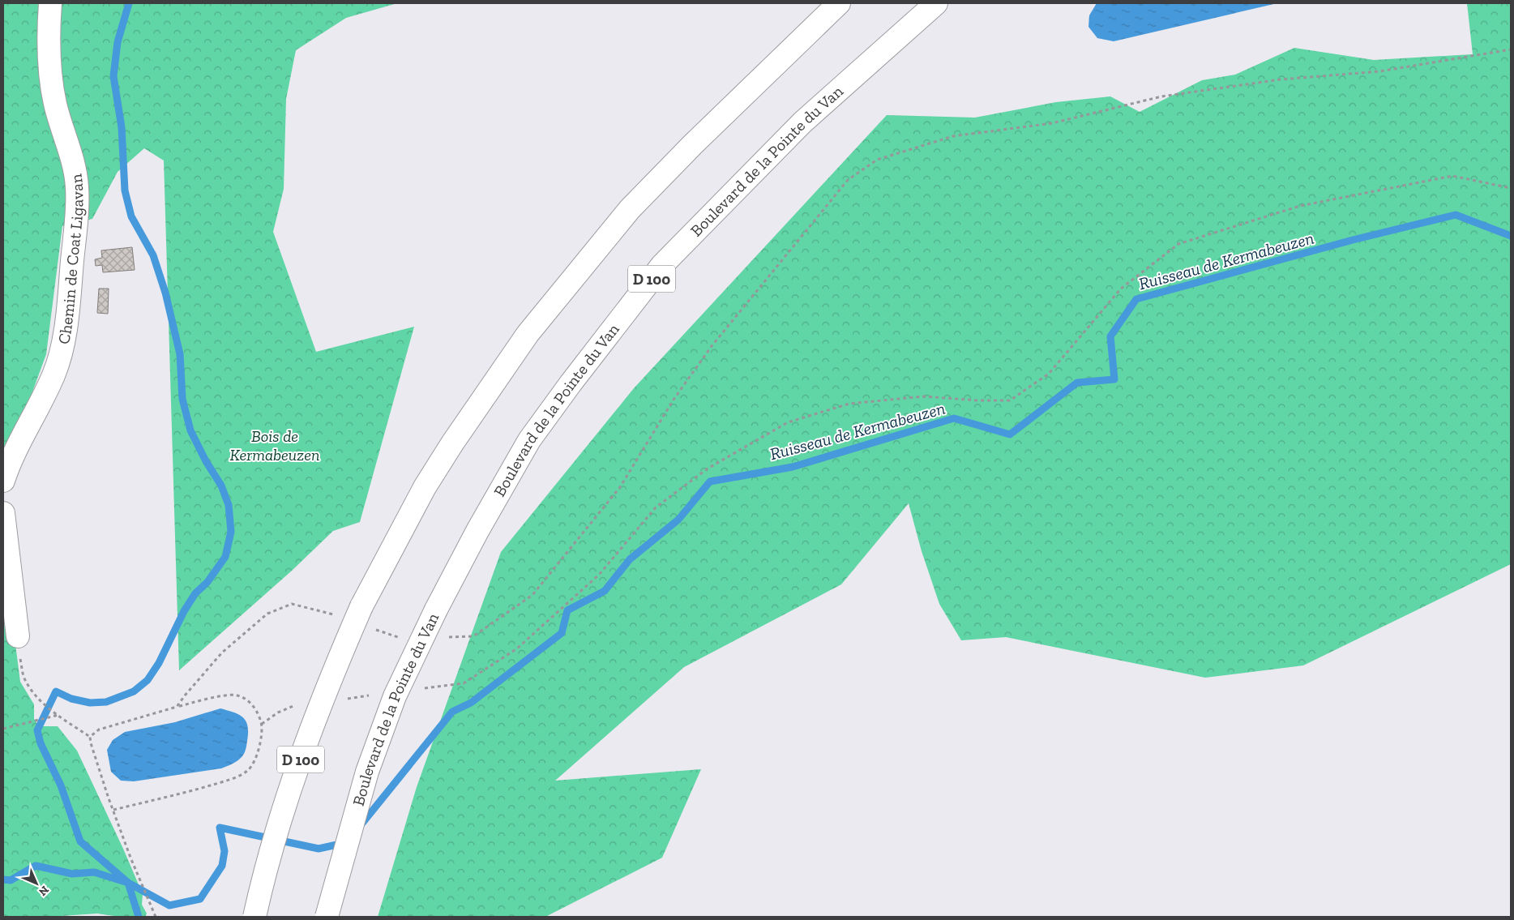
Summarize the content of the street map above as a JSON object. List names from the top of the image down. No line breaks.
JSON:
{"streets":{"main road":["Boulevard de la Pointe du Van","Chemin de Coat Ligavan","D 100"]},"water":["Ruisseau de Kermabeuzen"],"parks":["Bois de Kermabeuzen"],"north":"bottom right"}
